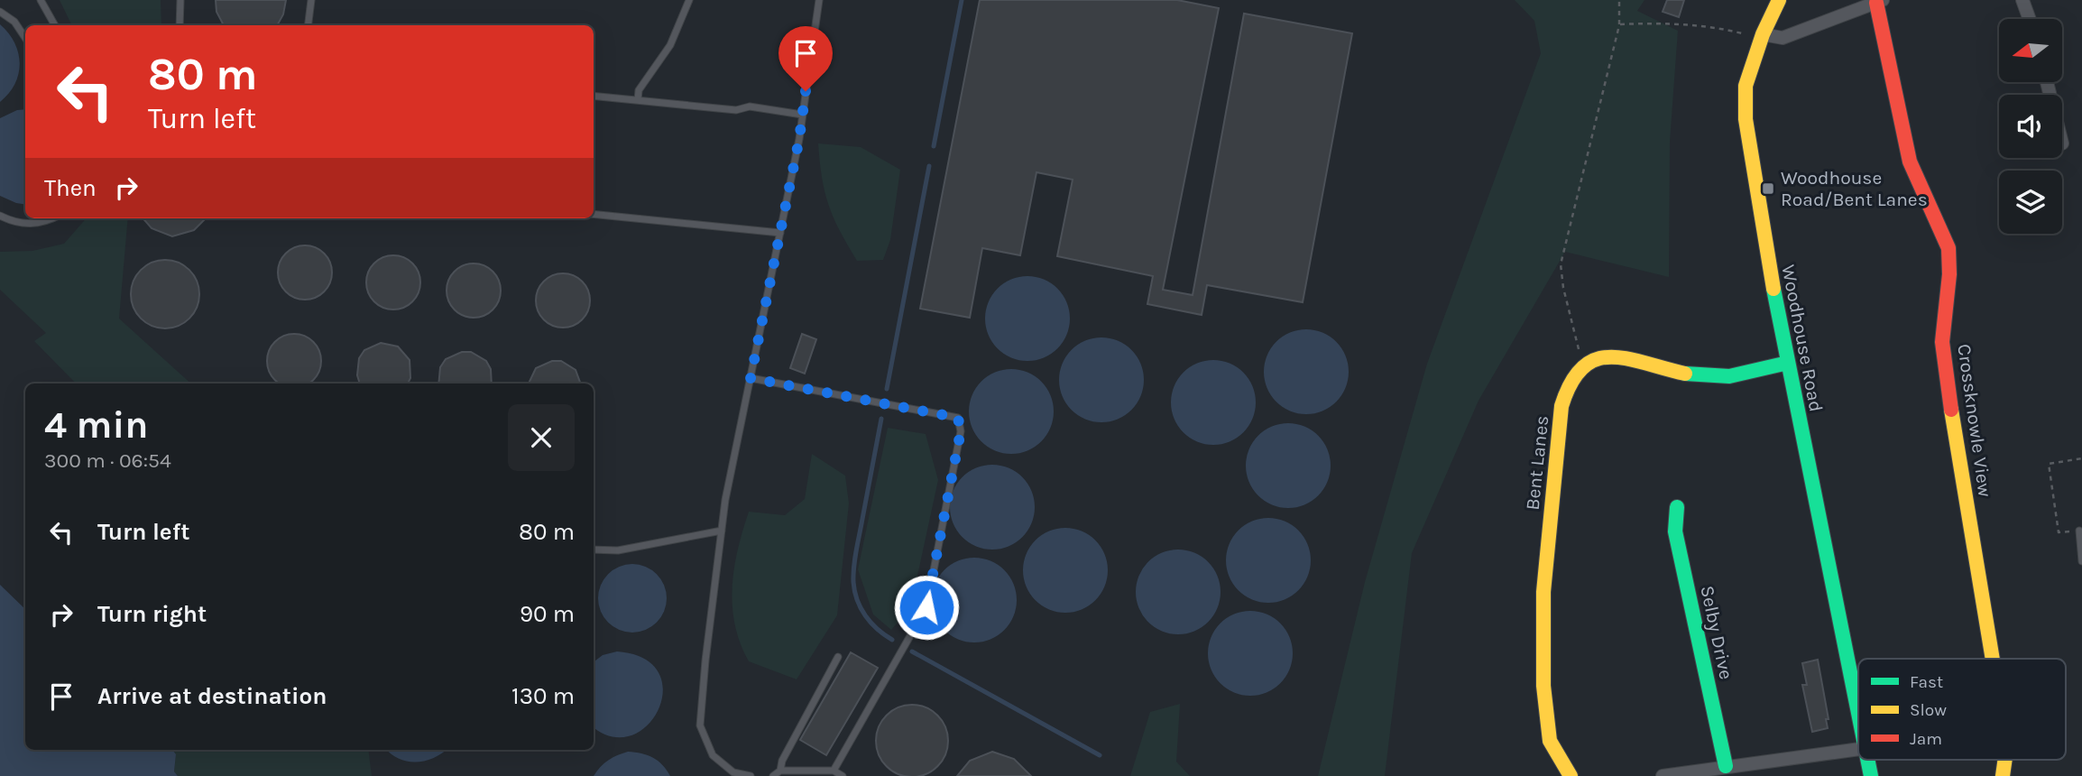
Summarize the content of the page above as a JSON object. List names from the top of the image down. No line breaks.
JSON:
{"streets":{"street":["Woodhouse Road","Crossknowle View","Bent Lanes","Selby Drive"]},"places":{"transit":["Woodhouse Road/Bent Lanes"]},"legend":["Fast","Slow","Jam"],"north":"left","page":{"turn":["80 m","Turn left"],"then":"Then","heading":["4 min","300 m · 06:54"],"list":[{"name":"Turn left","value":"80 m"},{"name":"Turn right","value":"90 m"},{"name":"Arrive at destination","value":"130 m"}]}}
